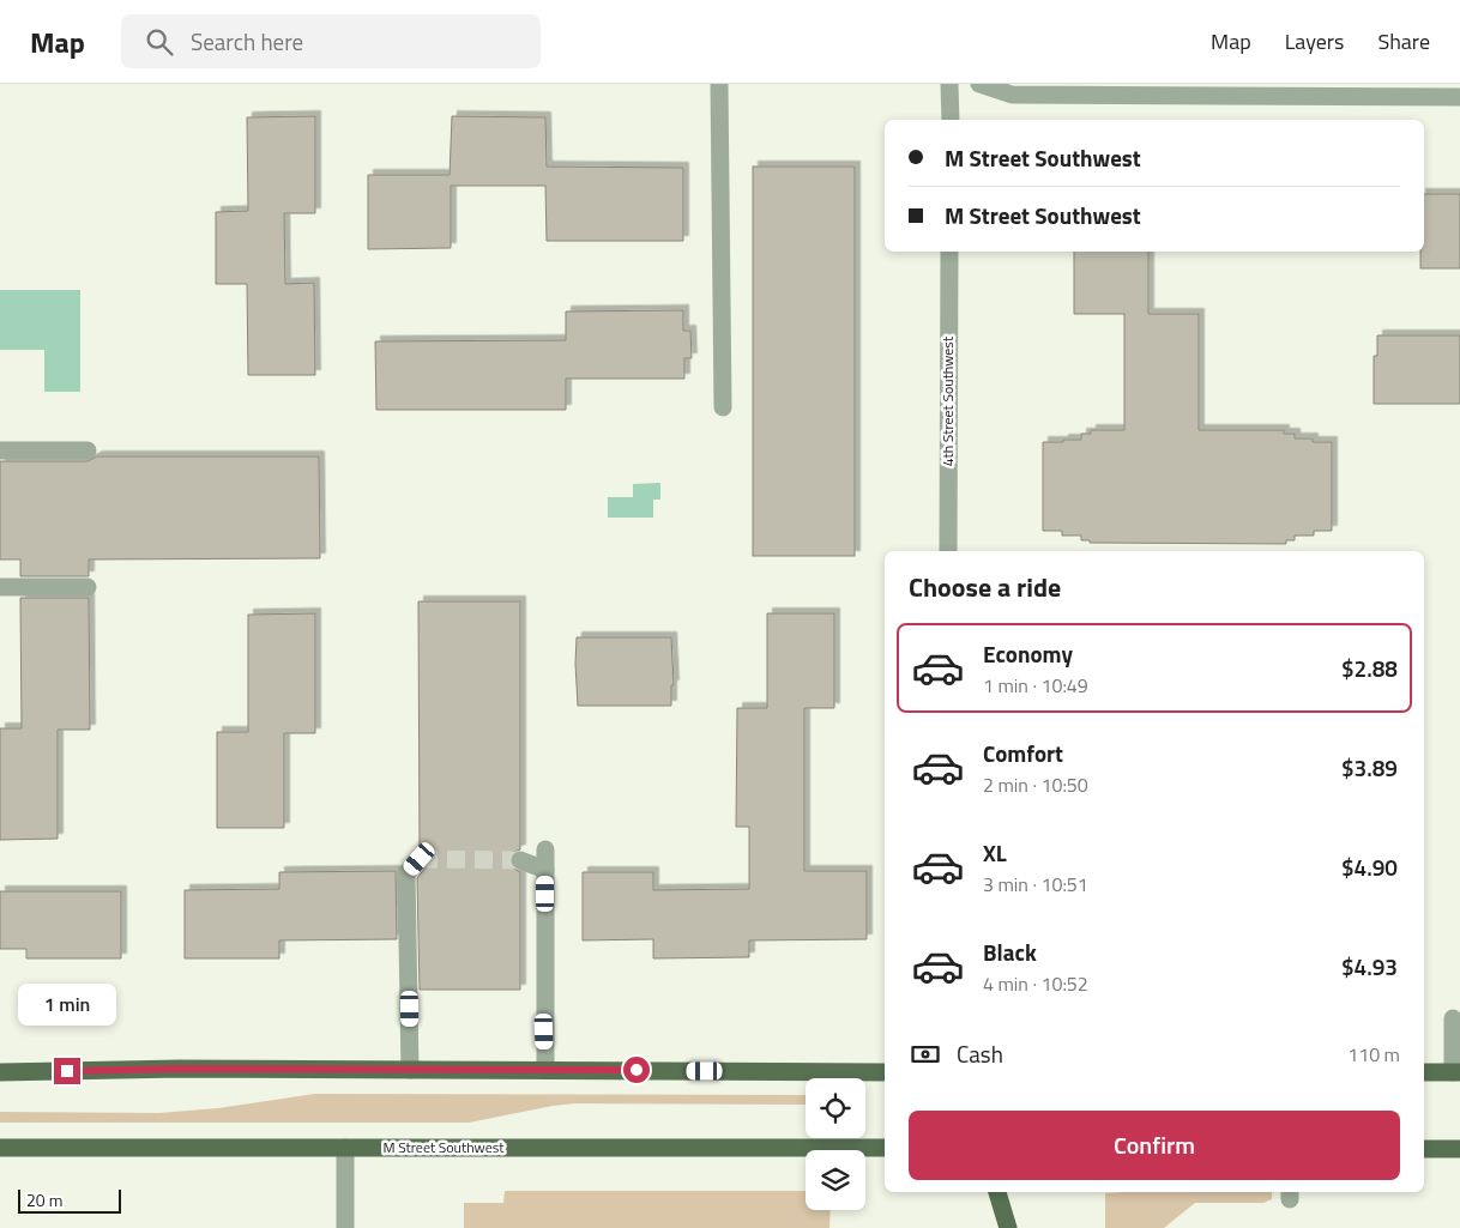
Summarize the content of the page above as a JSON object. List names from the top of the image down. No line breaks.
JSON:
{"streets":{"main road":["M Street Southwest"],"street":["4th Street Southwest"]},"scale_bar":"20 m","page":{"header":"Map","search":"Search here","nav":["Map","Layers","Share"],"banner":["M Street Southwest","M Street Southwest"],"heading":"Choose a ride","list":[{"name":"Economy","note":"1 min · 10:49","value":"$2.88"},{"name":"Comfort","note":"2 min · 10:50","value":"$3.89"},{"name":"XL","note":"3 min · 10:51","value":"$4.90"},{"name":"Black","note":"4 min · 10:52","value":"$4.93"}],"bubble":"1 min","pay":["Cash","110 m"],"buttons":"Confirm","scale":"20 m"}}
